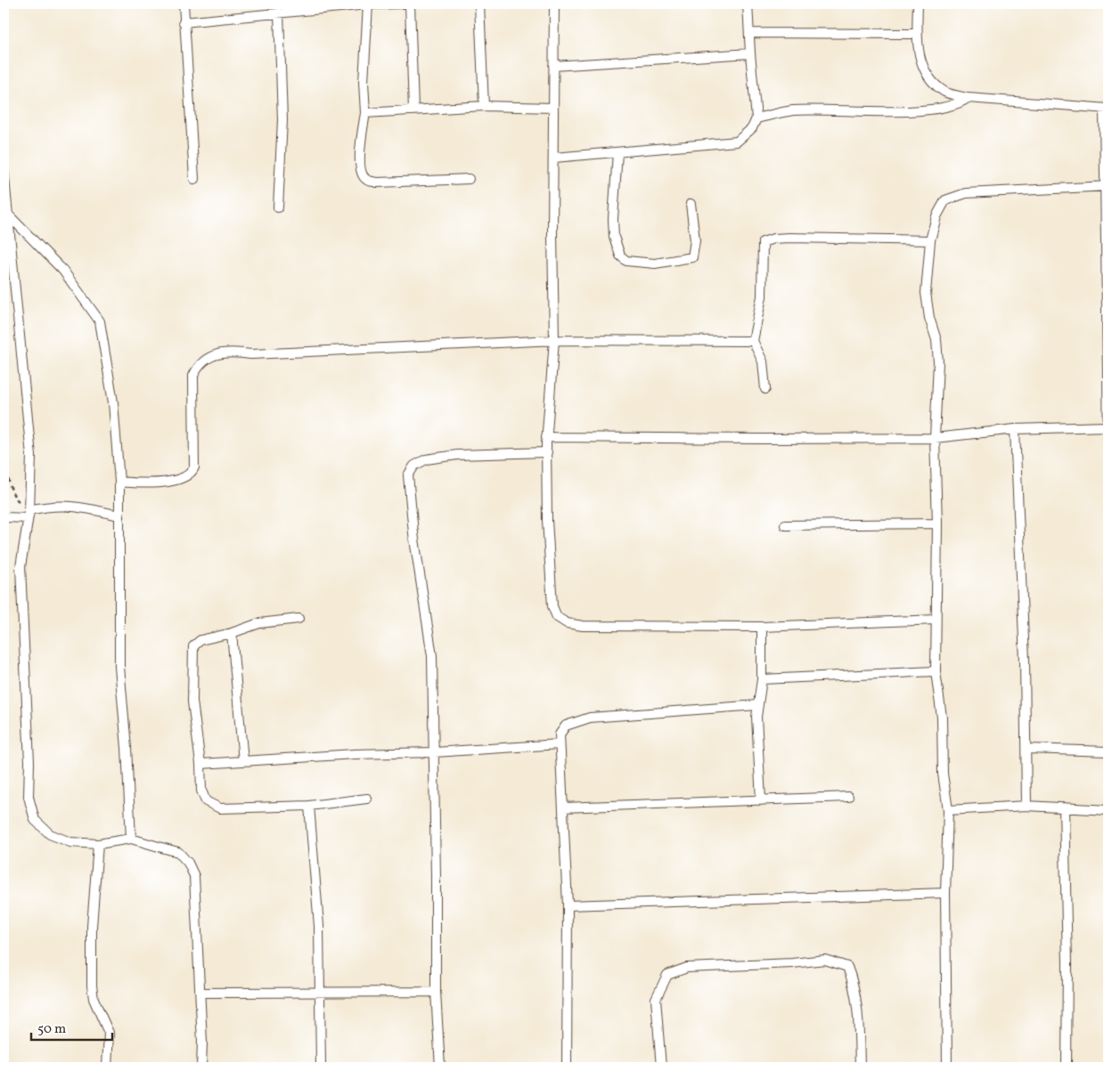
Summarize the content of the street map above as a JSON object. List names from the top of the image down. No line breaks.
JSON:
{"scale_bar":"50 m"}
